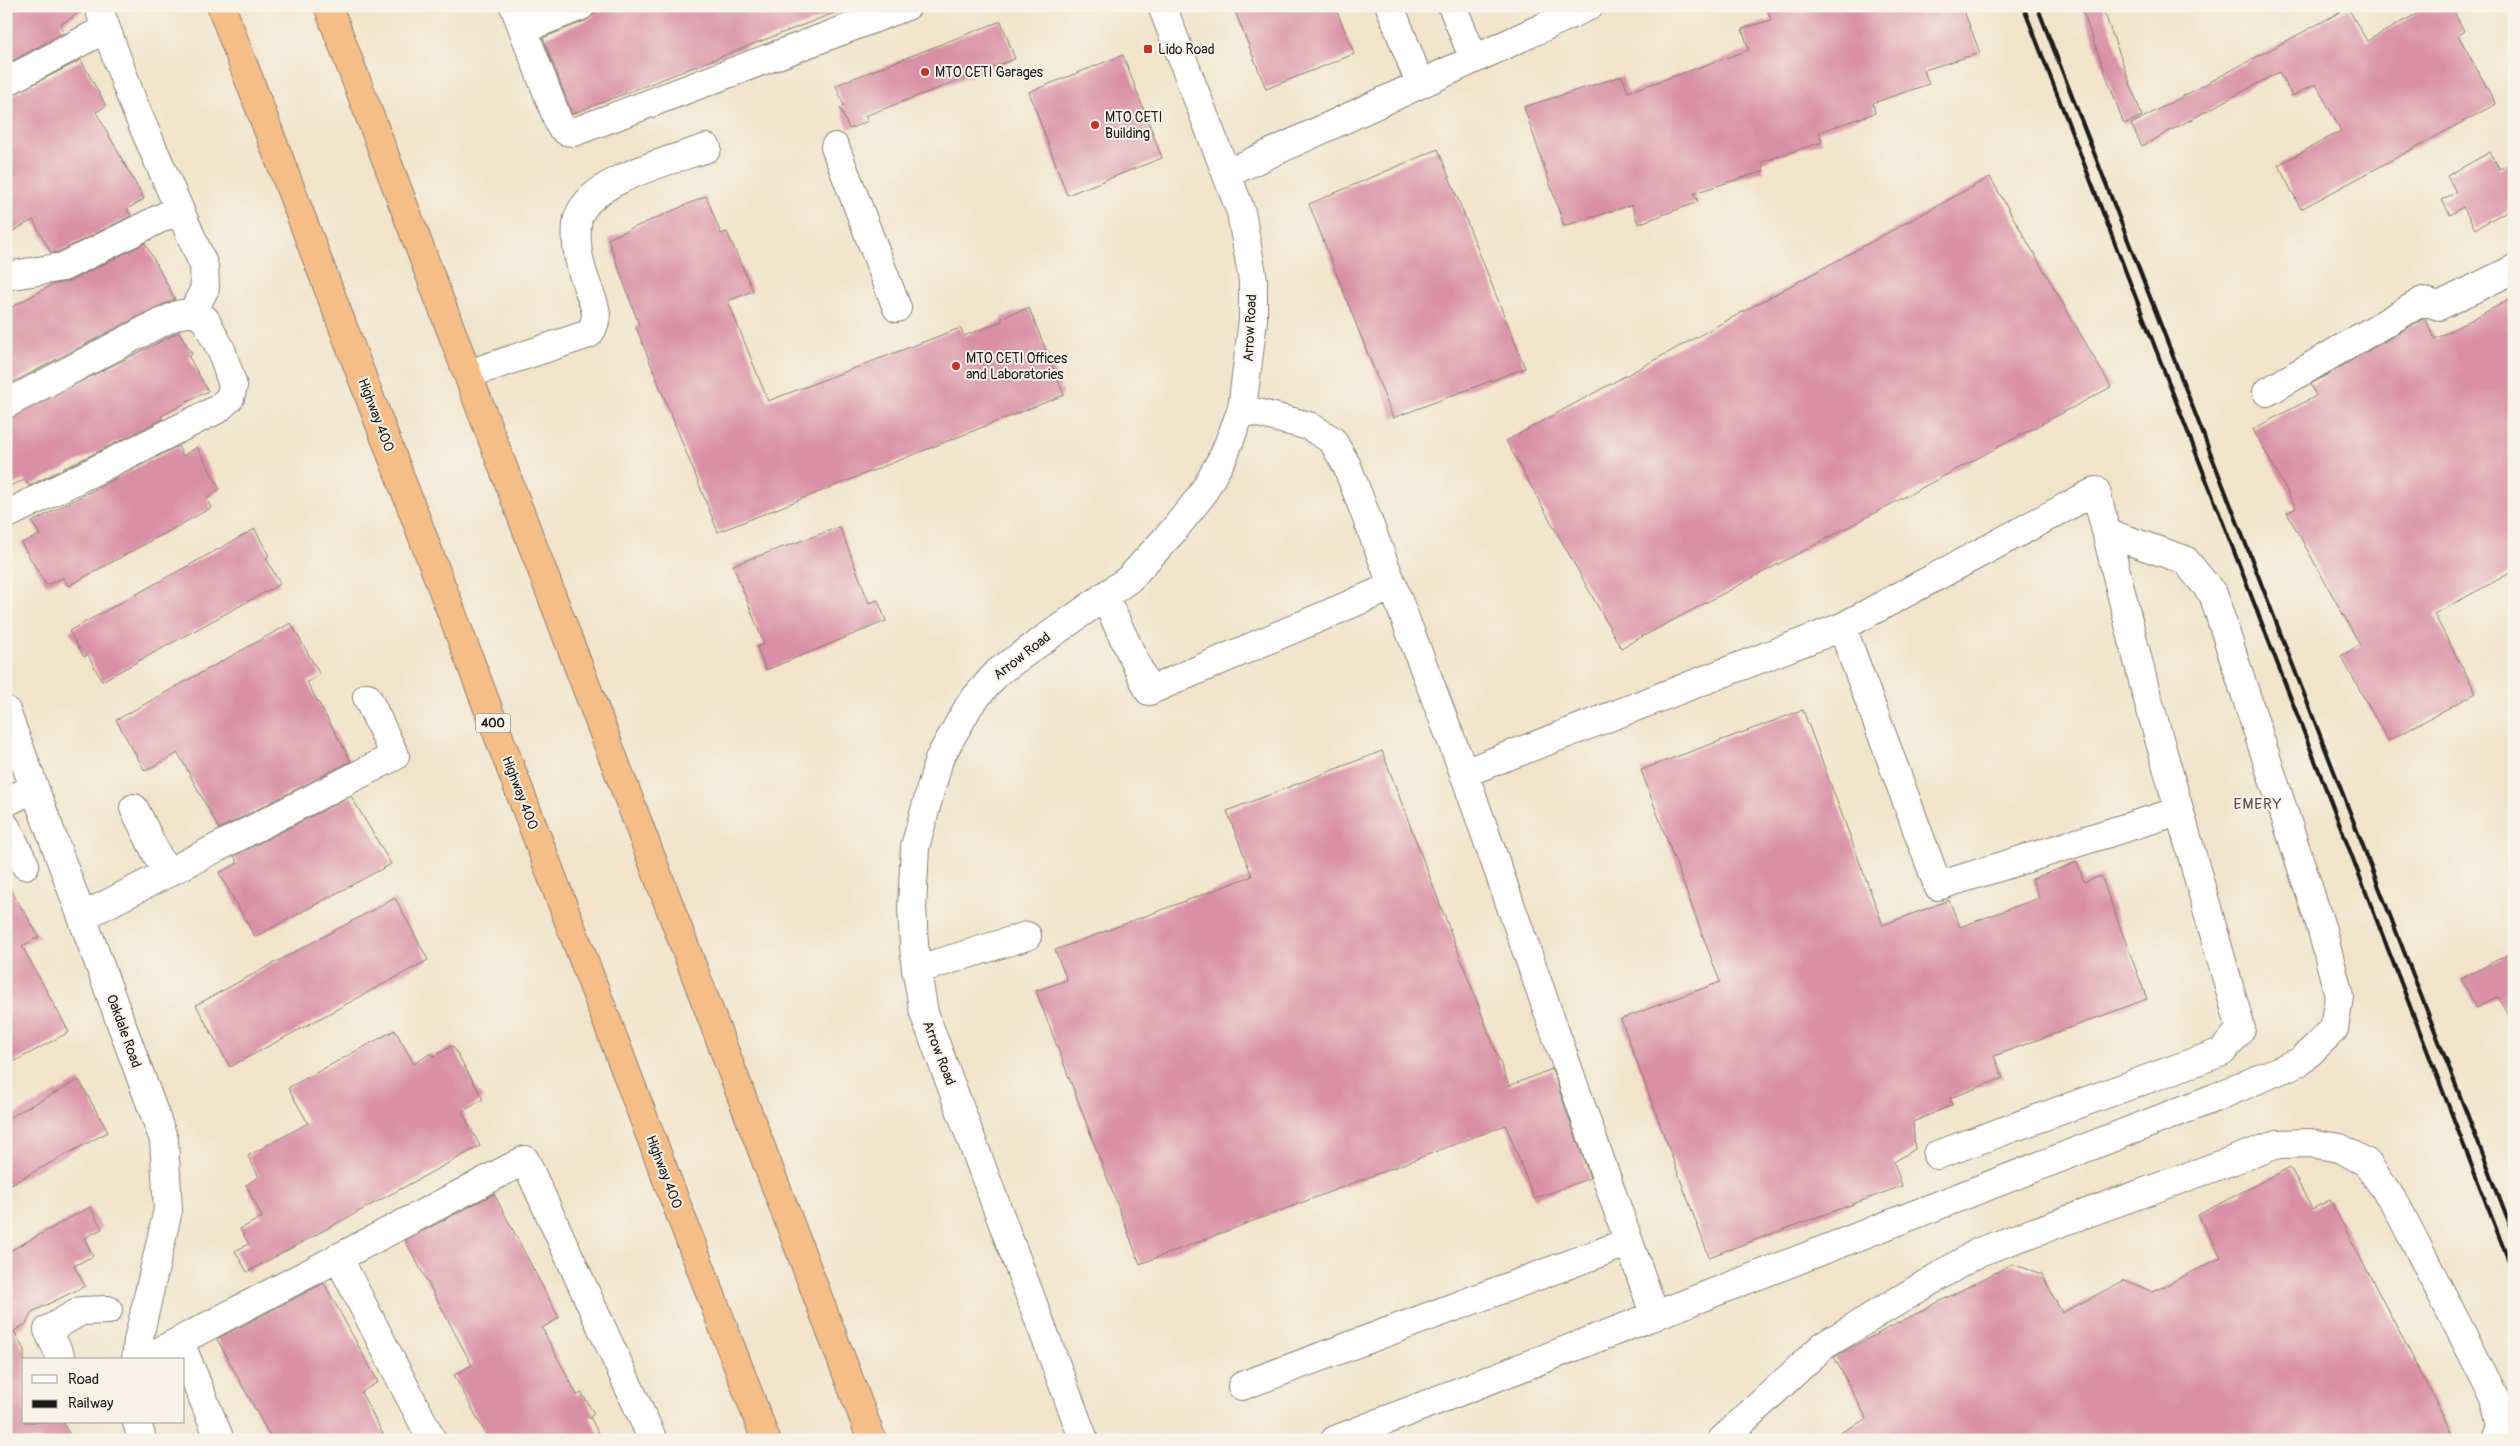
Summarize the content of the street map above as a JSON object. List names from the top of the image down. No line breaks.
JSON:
{"streets":{"highway":["Highway 400","400"],"street":["Arrow Road","Oakdale Road"]},"districts":["EMERY"],"places":{"transit":["Lido Road"],"other":["MTO CETI Garages","MTO CETI Building","MTO CETI Offices and Laboratories"]},"legend":["Road","Railway"]}
